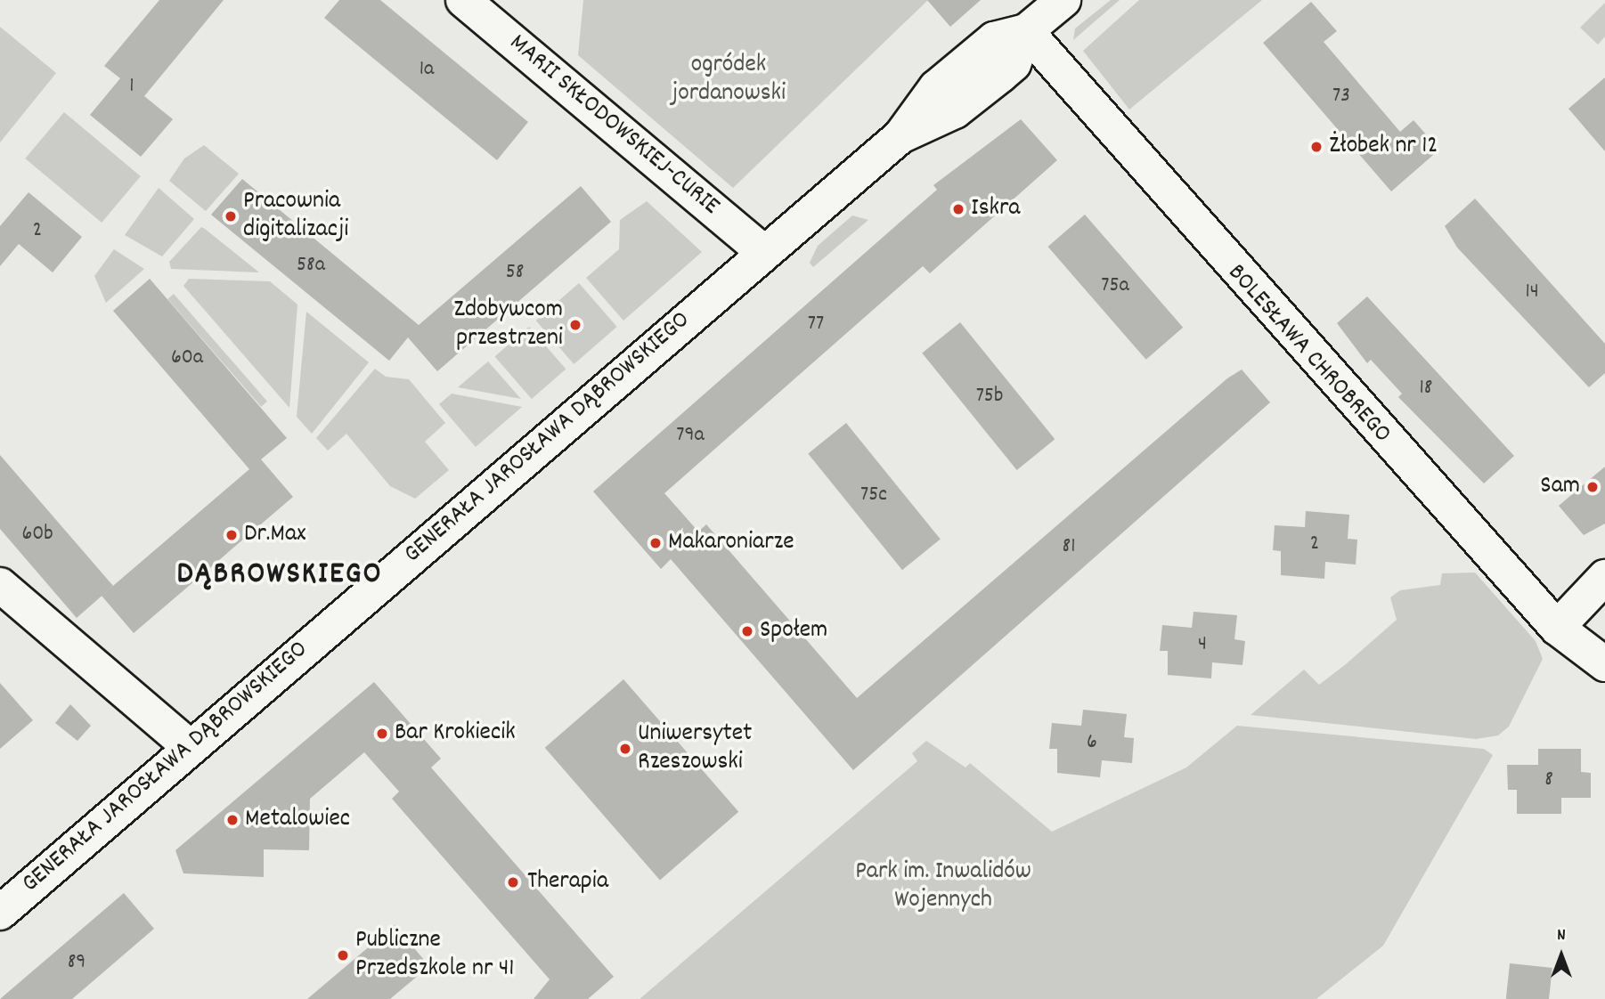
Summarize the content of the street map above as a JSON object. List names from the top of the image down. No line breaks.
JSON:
{"streets":{"street":["MARII SKŁODOWSKIEJ-CURIE","BOLESŁAWA CHROBREGO","GENERAŁA JAROSŁAWA DĄBROWSKIEGO"]},"crossings":[["MARII SKŁODOWSKIEJ-CURIE","GENERAŁA JAROSŁAWA DĄBROWSKIEGO"],["BOLESŁAWA CHROBREGO","GENERAŁA JAROSŁAWA DĄBROWSKIEGO"]],"districts":["DĄBROWSKIEGO"],"parks":["ogródek jordanowski","Park im. Inwalidów Wojennych"],"places":["Żłobek nr 12","Iskra","Pracownia digitalizacji","Zdobywcom przestrzeni","Sam","Dr.Max","Makaroniarze","Społem","Bar Krokiecik","Uniwersytet Rzeszowski","Metalowiec","Therapia","Publiczne Przedszkole nr 41"],"house_numbers":["1a","1","73","2","58a","58","75a","14","77","60a","18","75b","79a","75c","60b","2","81","4","6","8","89"],"north":"top"}
